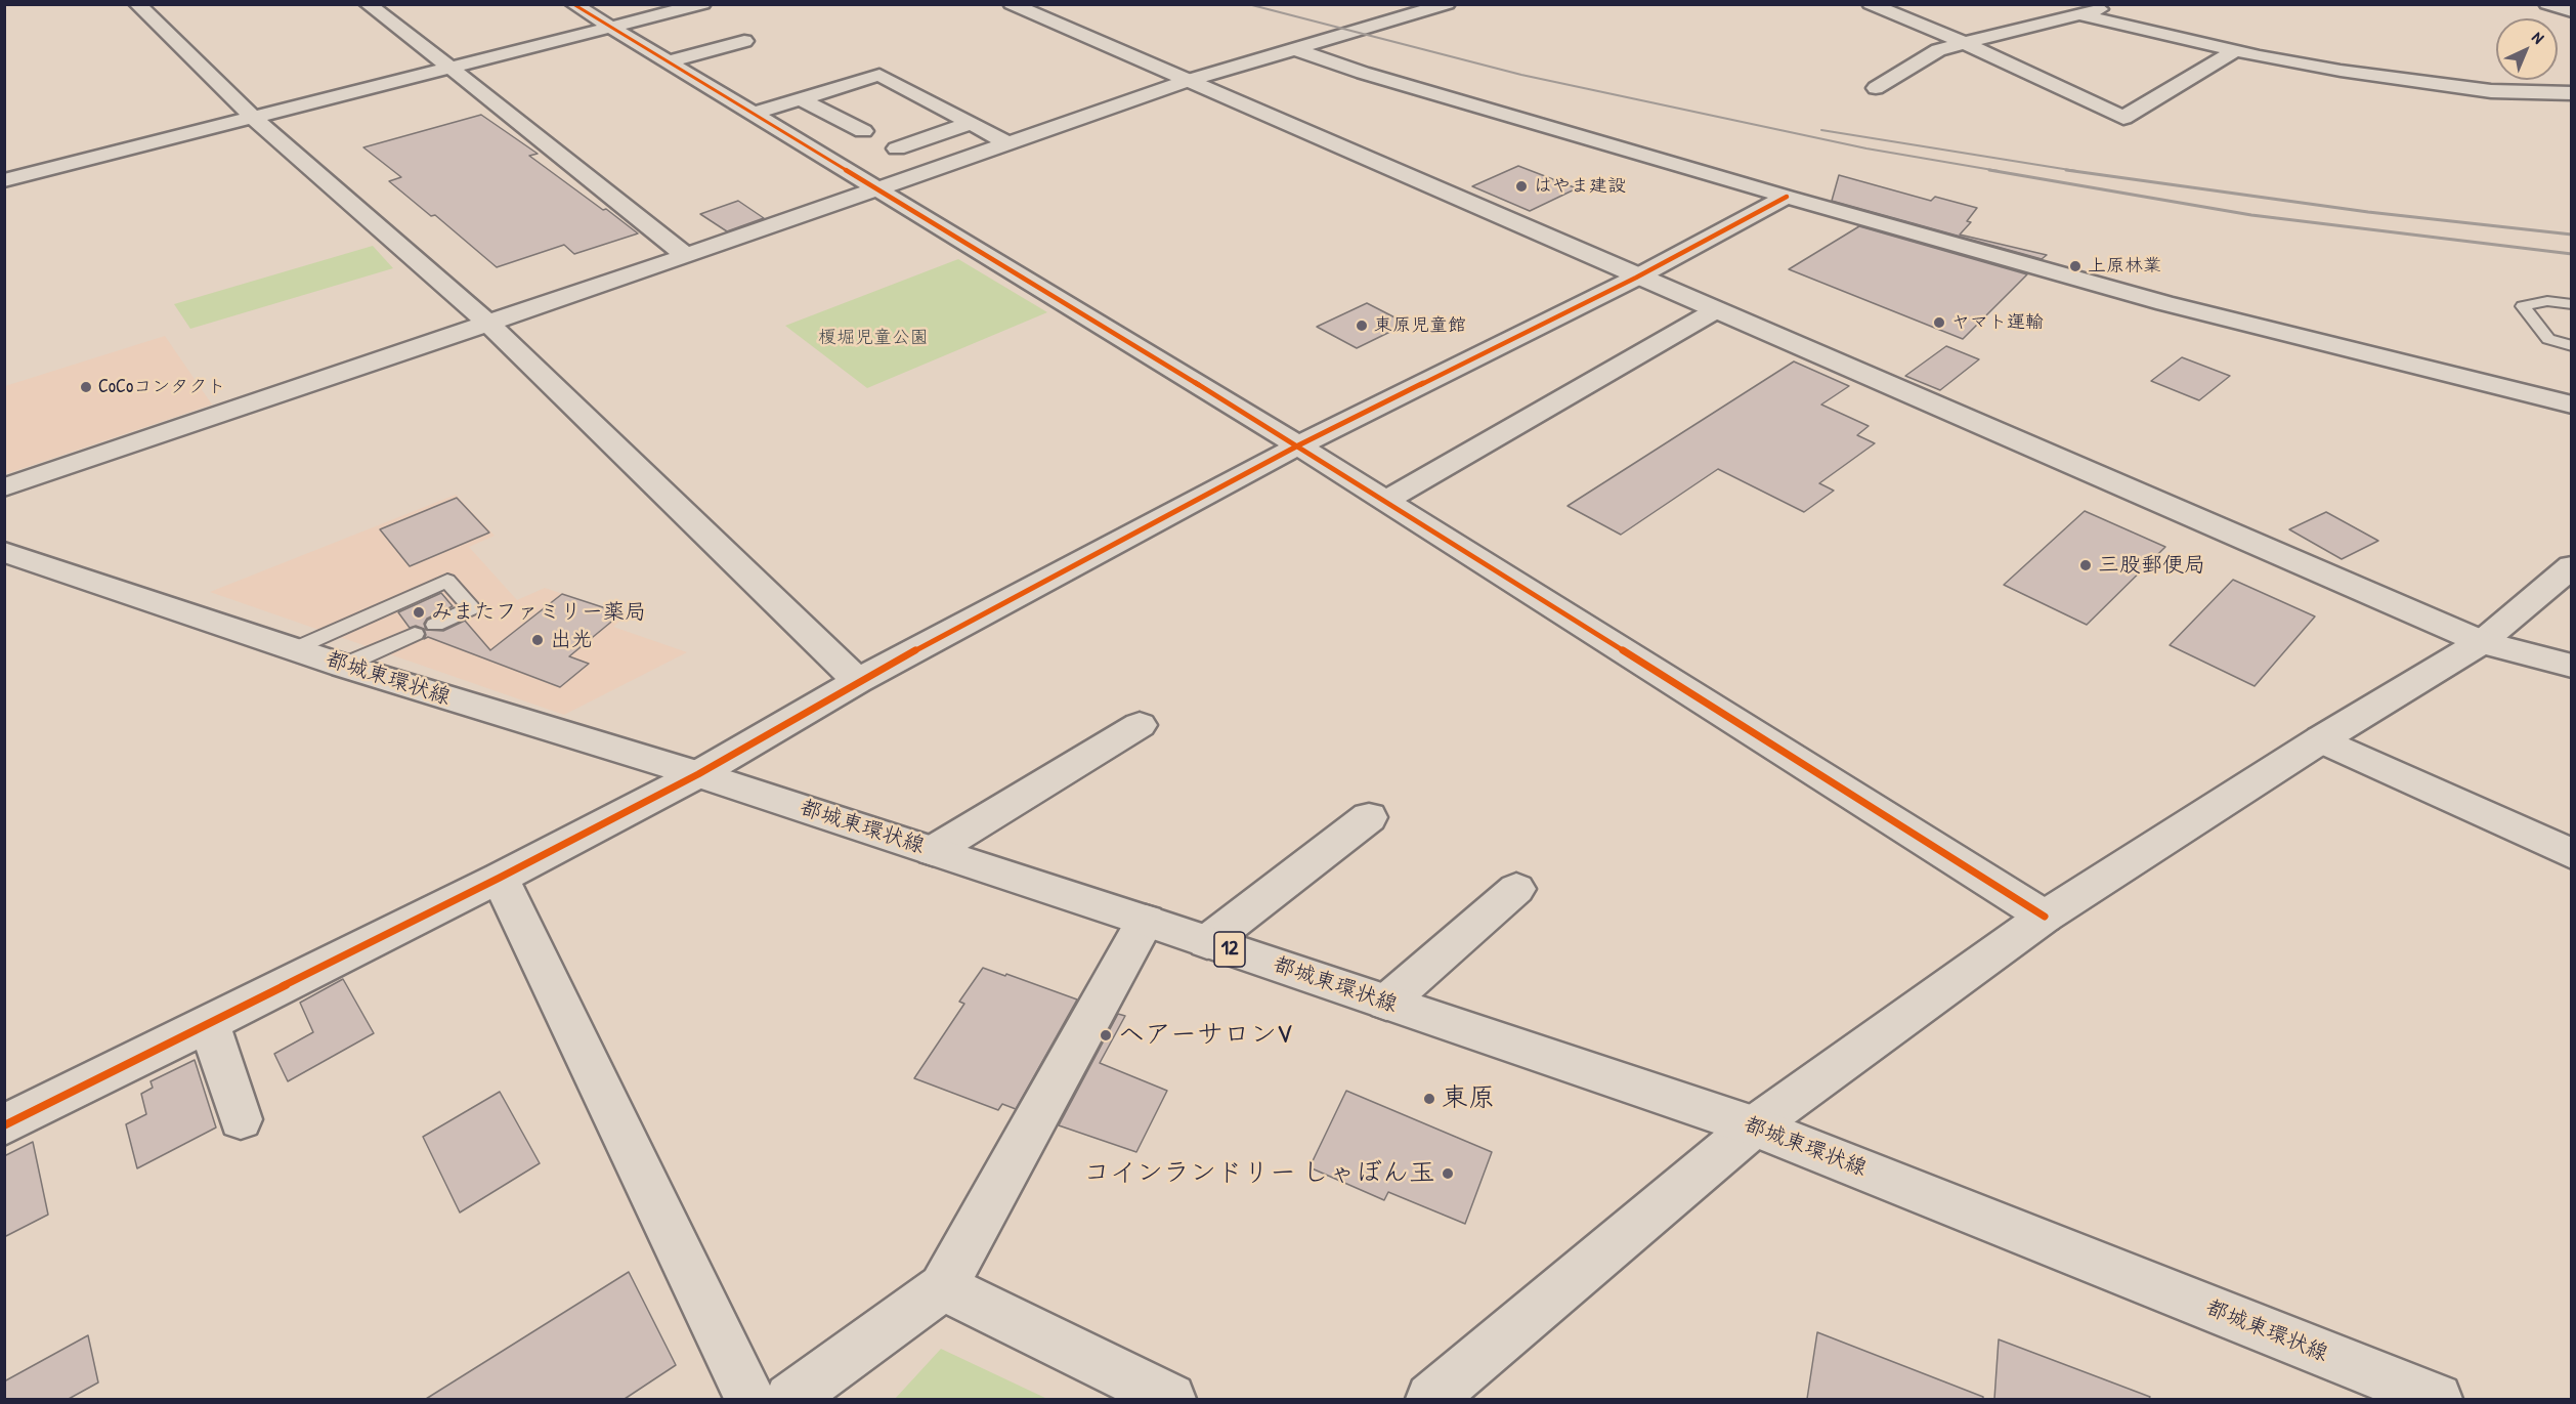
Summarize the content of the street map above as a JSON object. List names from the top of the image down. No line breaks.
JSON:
{"streets":{"street":["都城東環状線","12"]},"parks":["榎堀児童公園"],"places":["はやま建設","上原林業","ヤマト運輸","東原児童館","CoCoコンタクト","三股郵便局","みまたファミリー薬局","出光","ヘアーサロンV","東原","コインランドリー しゃぼん玉"],"north":"top right"}
